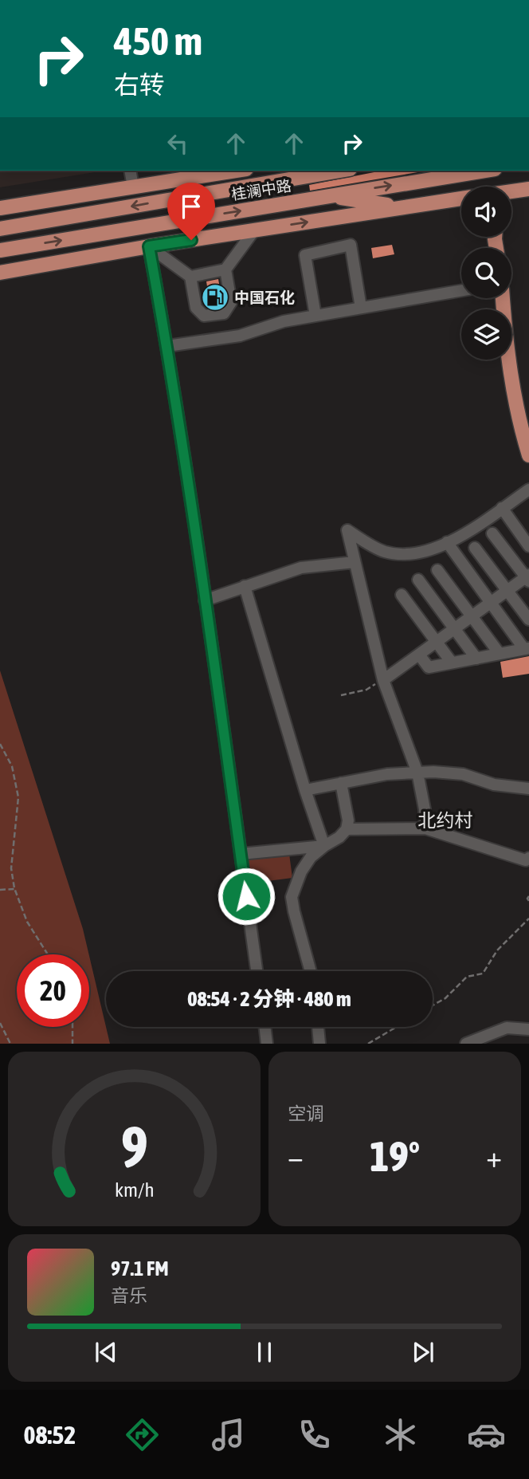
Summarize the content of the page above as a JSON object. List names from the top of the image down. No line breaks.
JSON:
{"streets":{"main road":["桂澜中路"]},"districts":["北约村"],"places":{"fuel station":["中国石化"]},"page":{"turn":["450 m","右转"],"limit":"20","trip":"08:54 · 2 分钟 · 480 m","tile":"空调","heat":["−","19°","+"],"song":["97.1 FM","音乐"],"tabs":"08:52","gauge":["9","km/h"]}}
